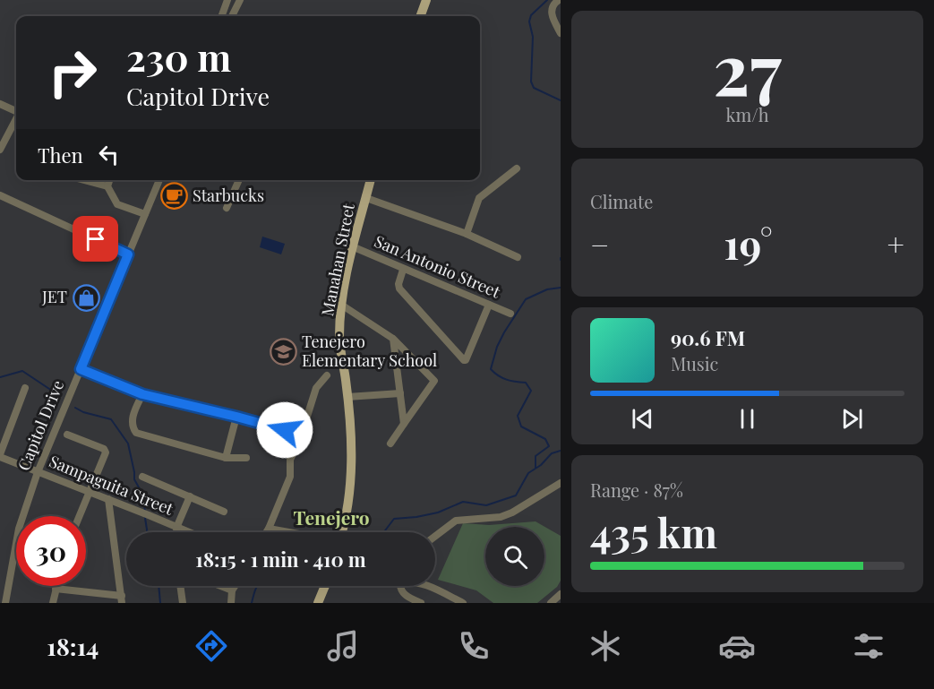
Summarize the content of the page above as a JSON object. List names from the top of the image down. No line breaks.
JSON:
{"streets":{"main road":["Manahan Street"],"street":["San Antonio Street","Capitol Drive","Sampaguita Street"]},"crossings":[["Manahan Street","San Antonio Street"],["Capitol Drive","Sampaguita Street"]],"districts":["Tenejero"],"places":{"cafe":["Starbucks"],"shop":["JET"],"school or university":["Tenejero Elementary School"]},"page":{"tile":[["27","km/h"],"Climate",["Range · 87%","435 km"]],"turn":["230 m","Capitol Drive"],"then":"Then","heat":["−","19°","+"],"song":["90.6 FM","Music"],"limit":"30","trip":"18:15 · 1 min · 410 m","tabs":"18:14"}}
